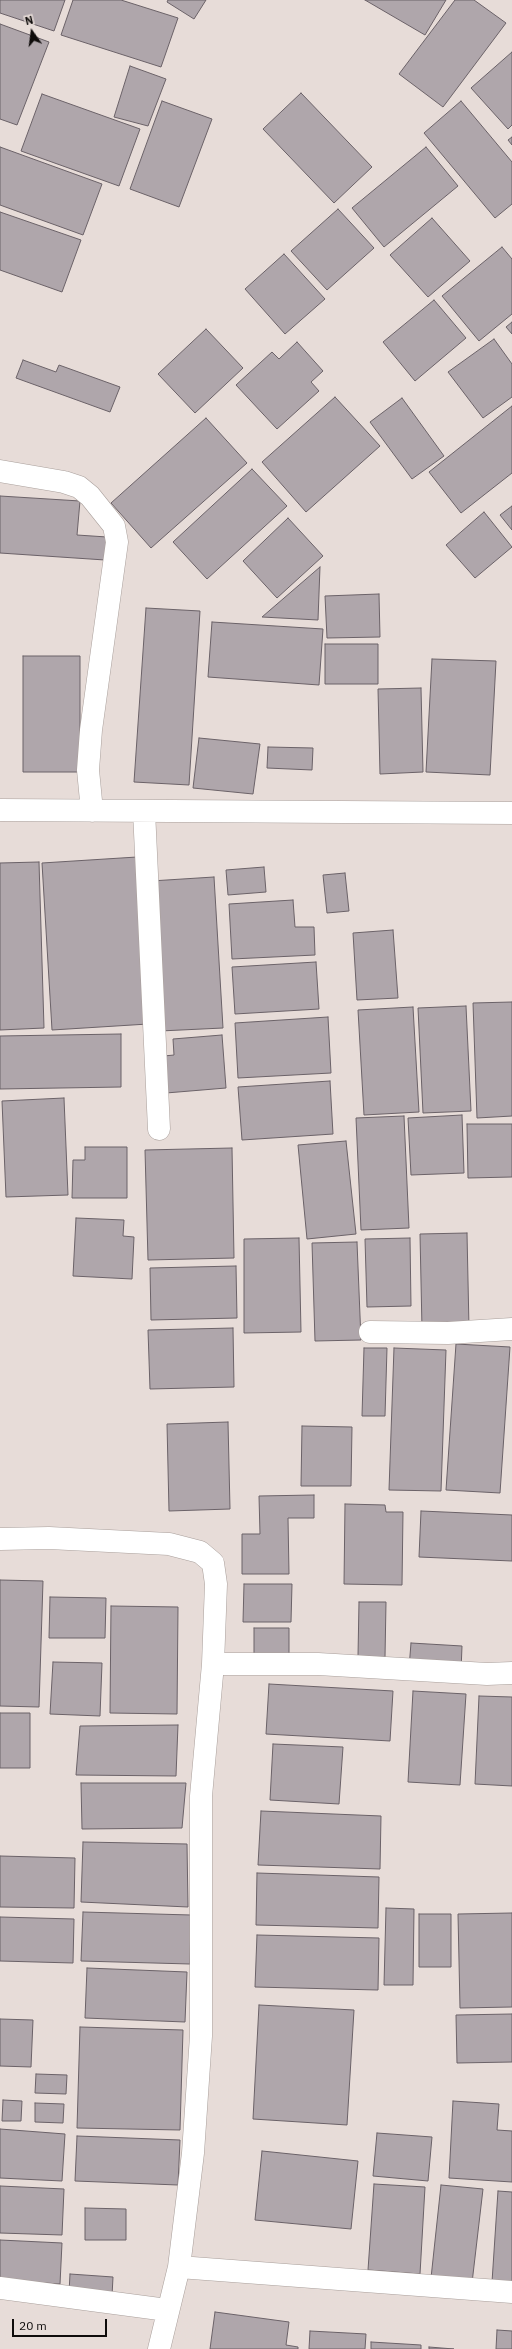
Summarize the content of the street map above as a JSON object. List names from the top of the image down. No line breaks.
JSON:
{"scale_bar":"20 m","north":"top"}
